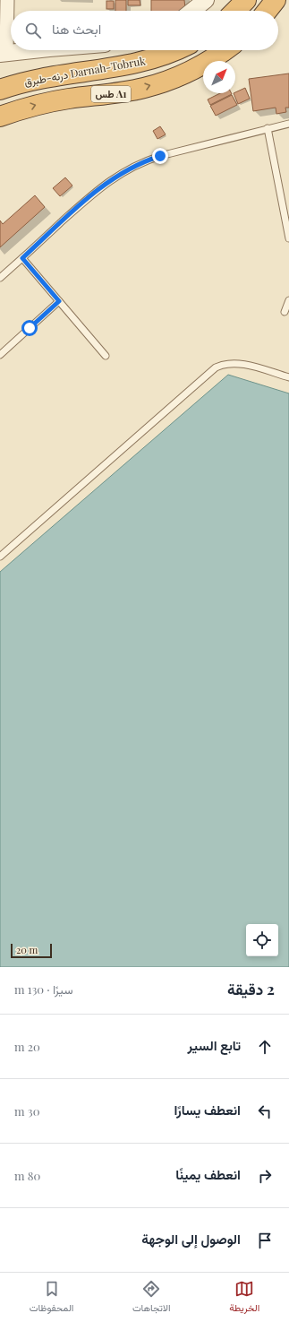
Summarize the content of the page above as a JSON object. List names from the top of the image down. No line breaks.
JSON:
{"streets":{"highway":["درنه-طبرق Darnah-Tobruk","طس A1"]},"scale_bar":"20 m","north":"top right","page":{"search":"ابحث هنا","scale":"20 m","heading":["2 دقيقة","سيرًا · 130 m"],"list":[["تابع السير","20 m"],["انعطف يسارًا","30 m"],["انعطف يمينًا","80 m"],"الوصول إلى الوجهة"],"nav":["الخريطة","الاتجاهات","المحفوظات"]}}
